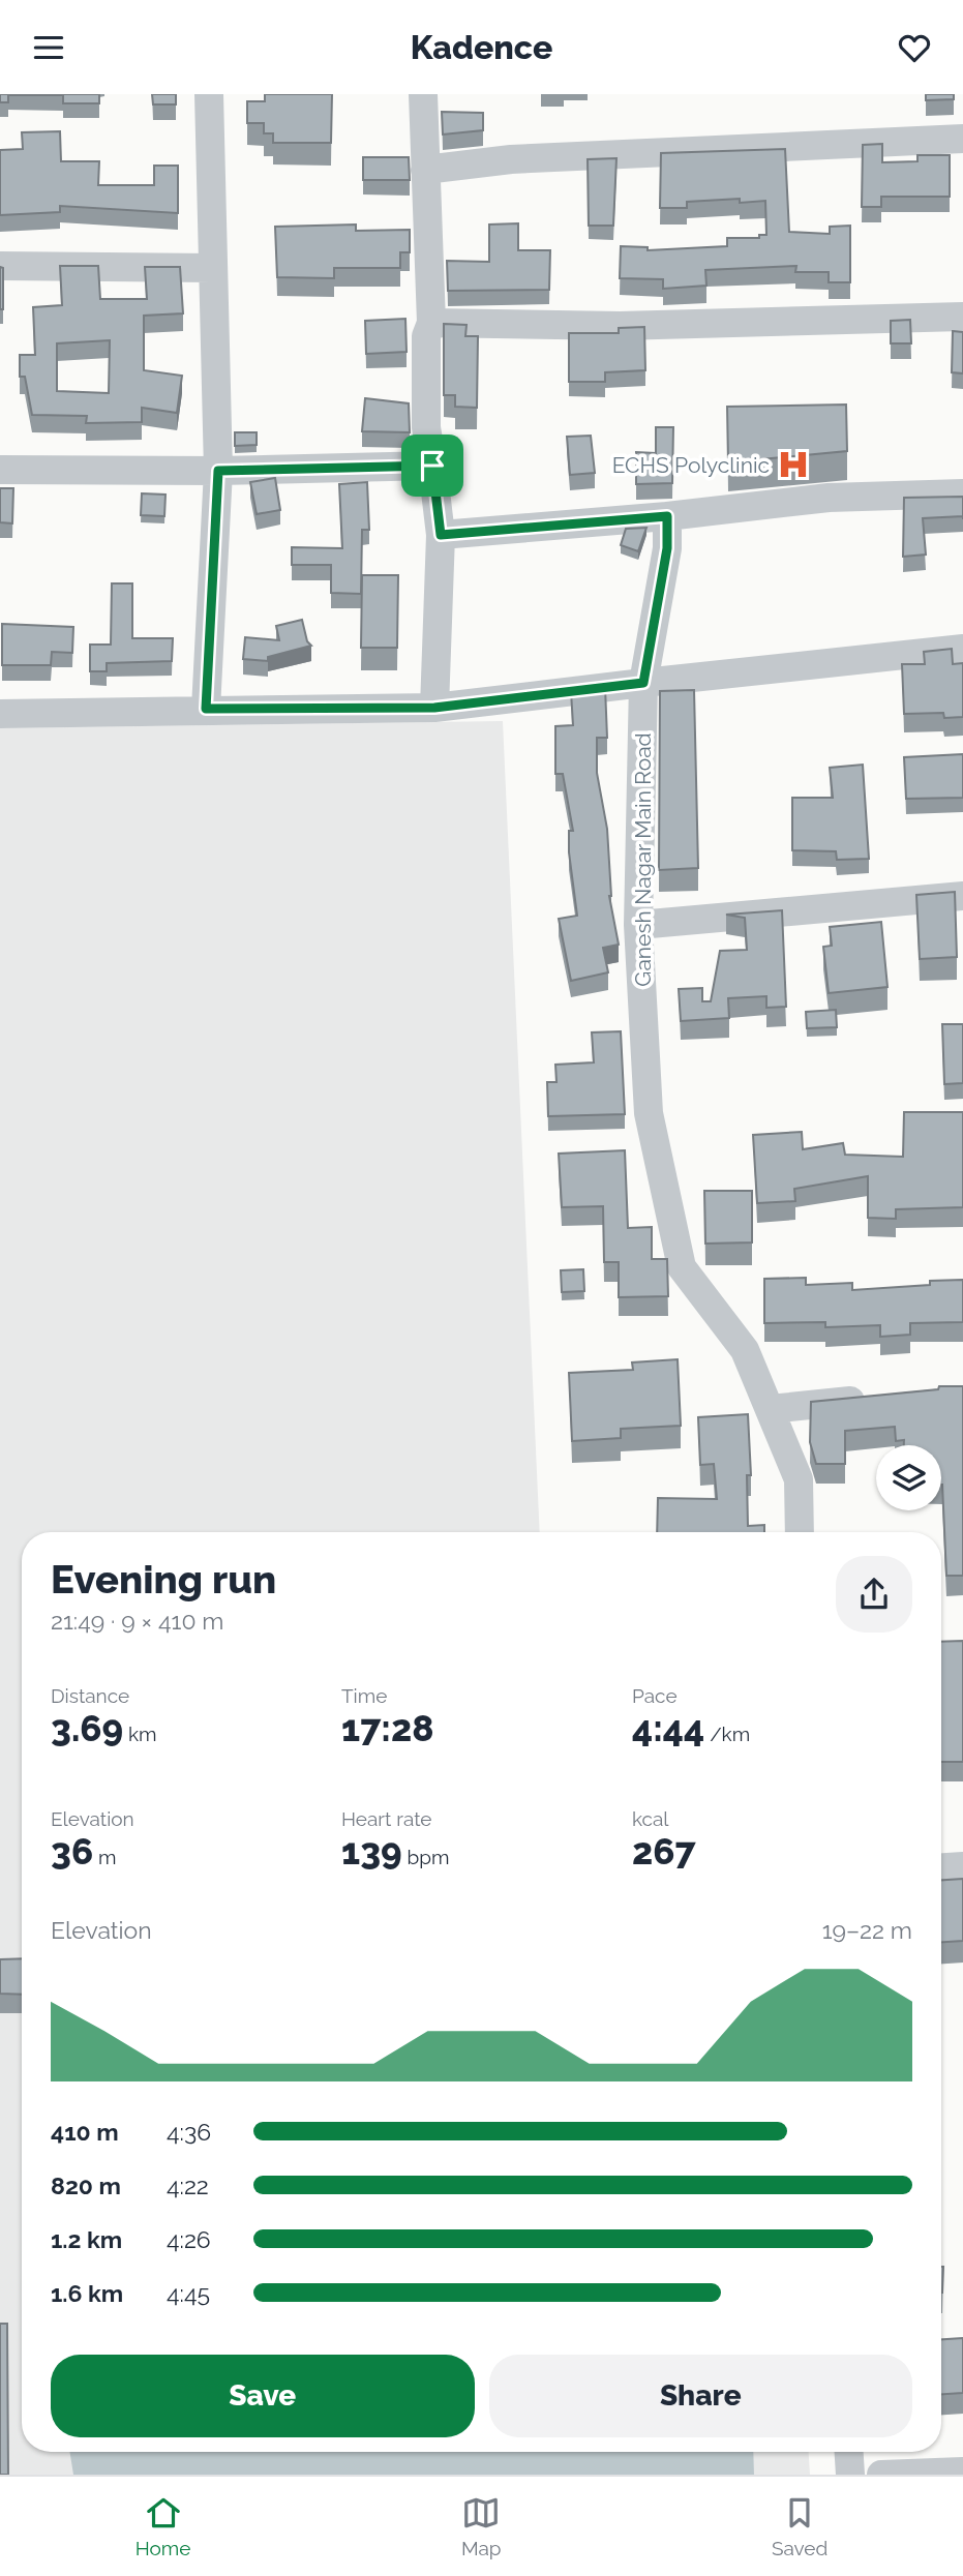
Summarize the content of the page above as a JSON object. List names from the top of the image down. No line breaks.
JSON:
{"streets":{"street":["Ganesh Nagar Main Road"]},"places":{"hospital":["ECHS Polyclinic"]},"page":{"header":"Kadence","heading":["Evening run","21:49 · 9 × 410 m"],"stats":[["Distance","3.69 km"],["Time","17:28"],["Pace","4:44 /km"],["Elevation","36 m"],["Heart rate","139 bpm"],["kcal","267"]],"chart":["Elevation","19–22 m"],"list":[{"name":"410 m","note":"4:36"},{"name":"820 m","note":"4:22"},{"name":"1.2 km","note":"4:26"},{"name":"1.6 km","note":"4:45"}],"buttons":["Save","Share"],"tabs":["Home","Map","Saved"]}}
